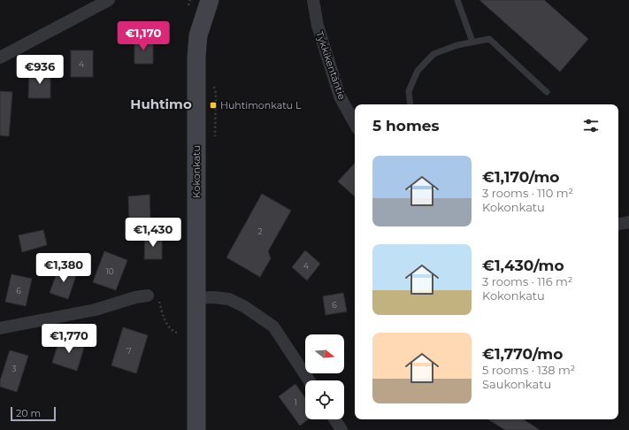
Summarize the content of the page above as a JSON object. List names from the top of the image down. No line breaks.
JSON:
{"streets":{"street":["Tykkikentäntie","Kokonkatu"]},"districts":["Huhtimo"],"places":{"transit":["Huhtimonkatu L"]},"house_numbers":["4","2","4","10","6","6","7","3","1"],"scale_bar":"20 m","north":"right","page":{"price":["€1,170","€936","€1,430","€1,380","€1,770"],"heading":"5 homes","list":[{"name":"€1,170/mo","note":"3 rooms · 110 m² · Kokonkatu"},{"name":"€1,430/mo","note":"3 rooms · 116 m² · Kokonkatu"},{"name":"€1,770/mo","note":"5 rooms · 138 m² · Saukonkatu"}],"scale":"20 m"}}
